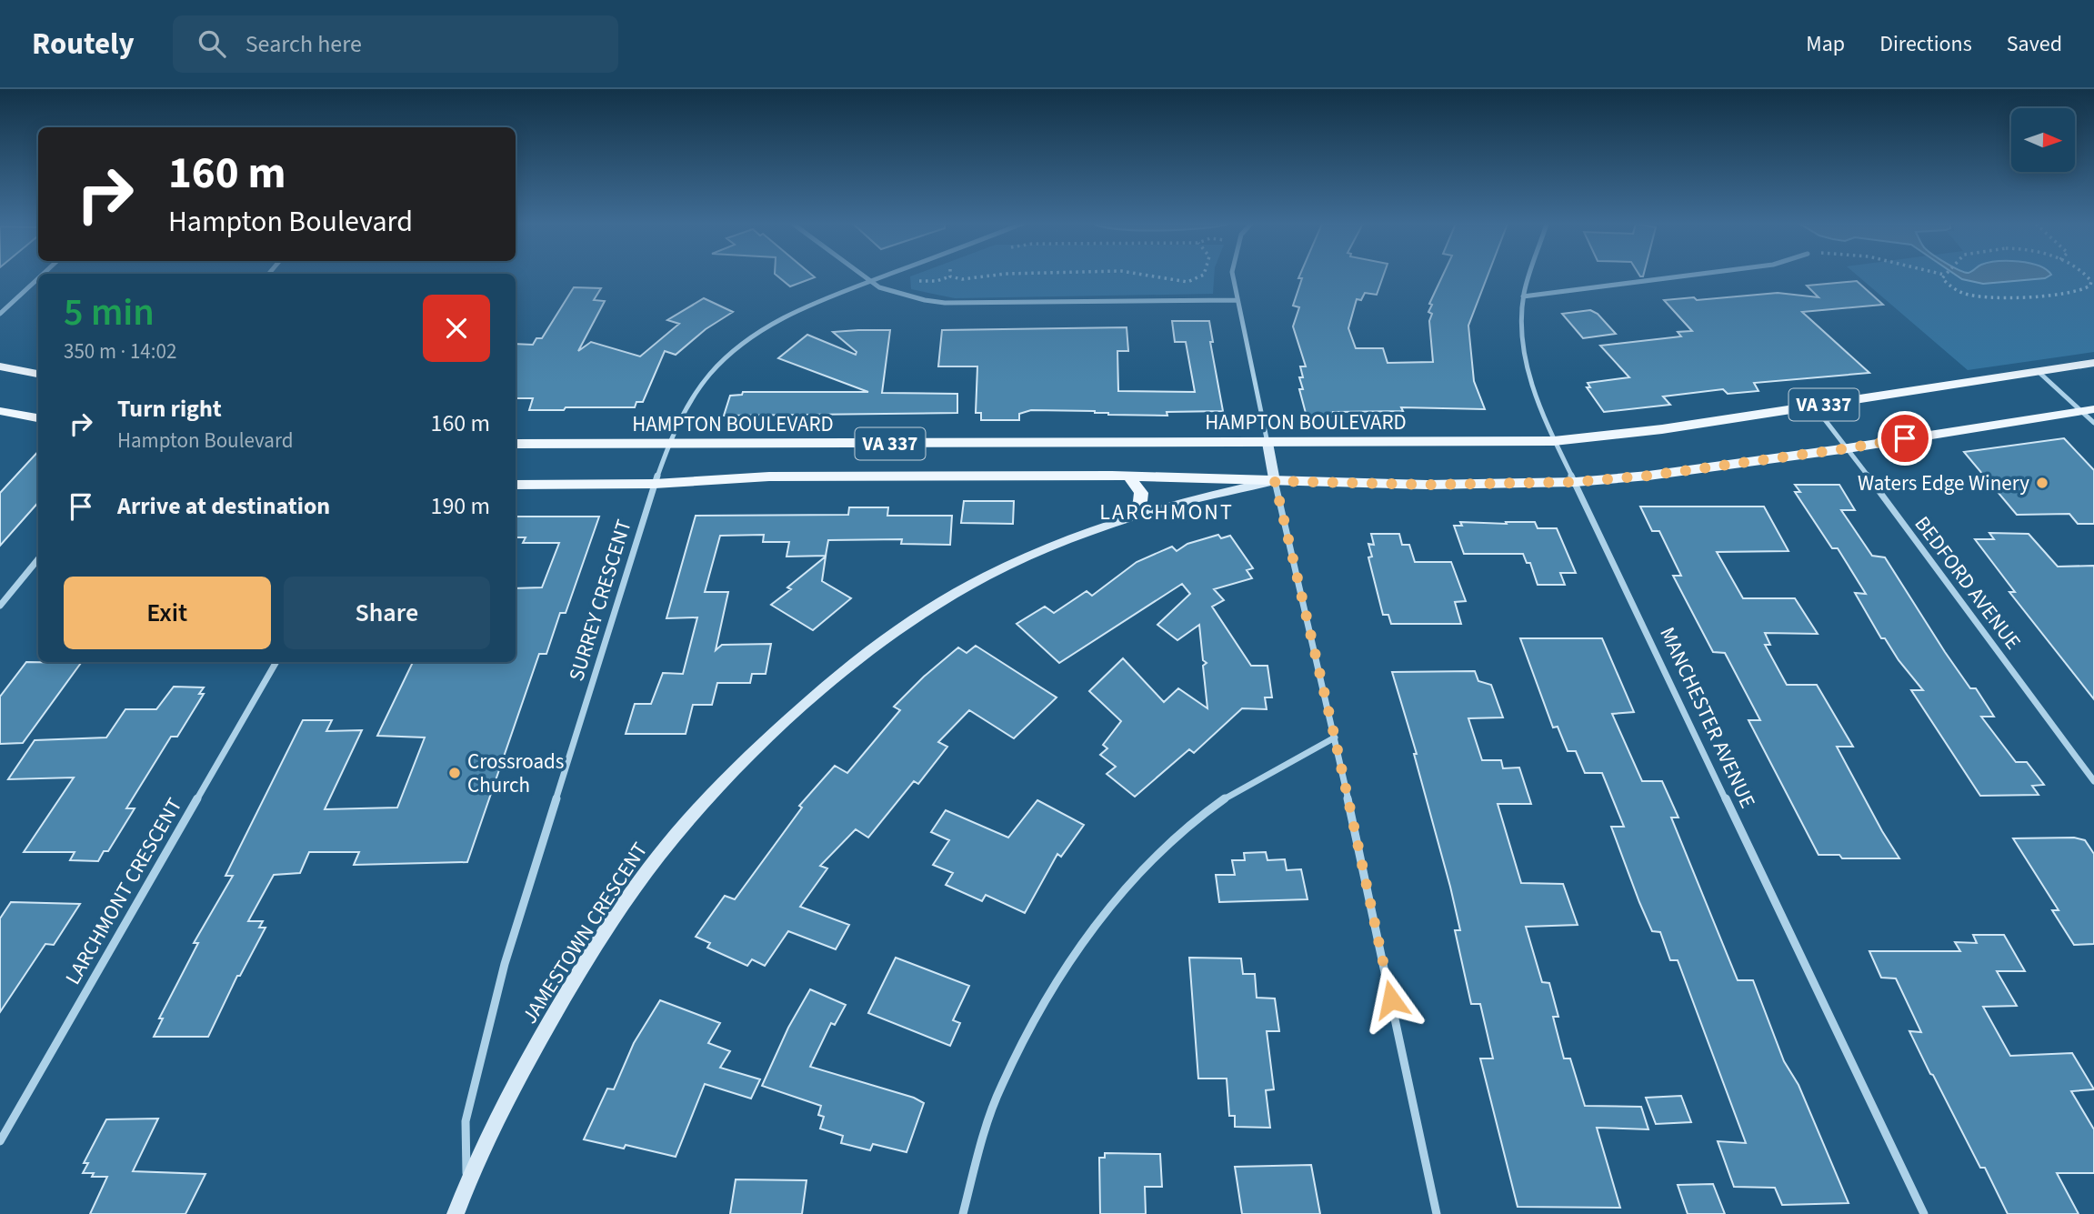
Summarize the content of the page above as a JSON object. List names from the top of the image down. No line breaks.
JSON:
{"streets":{"main road":["VA 337","HAMPTON BOULEVARD","JAMESTOWN CRESCENT"],"street":["BEDFORD AVENUE","SURREY CRESCENT","MANCHESTER AVENUE","LARCHMONT CRESCENT"]},"crossings":[["VA 337","BEDFORD AVENUE"],["VA 337","SURREY CRESCENT"],["VA 337","MANCHESTER AVENUE"],["VA 337","JAMESTOWN CRESCENT"],["HAMPTON BOULEVARD","BEDFORD AVENUE"],["HAMPTON BOULEVARD","SURREY CRESCENT"],["HAMPTON BOULEVARD","MANCHESTER AVENUE"],["SURREY CRESCENT","JAMESTOWN CRESCENT"]],"districts":["LARCHMONT"],"places":["Waters Edge Winery","Crossroads Church"],"north":"right","page":{"header":"Routely","search":"Search here","nav":["Map","Directions","Saved"],"turn":["160 m","Hampton Boulevard"],"heading":["5 min","350 m · 14:02"],"list":[{"name":"Turn right","note":"Hampton Boulevard","value":"160 m"},{"name":"Arrive at destination","value":"190 m"}],"buttons":["Exit","Share"]}}
